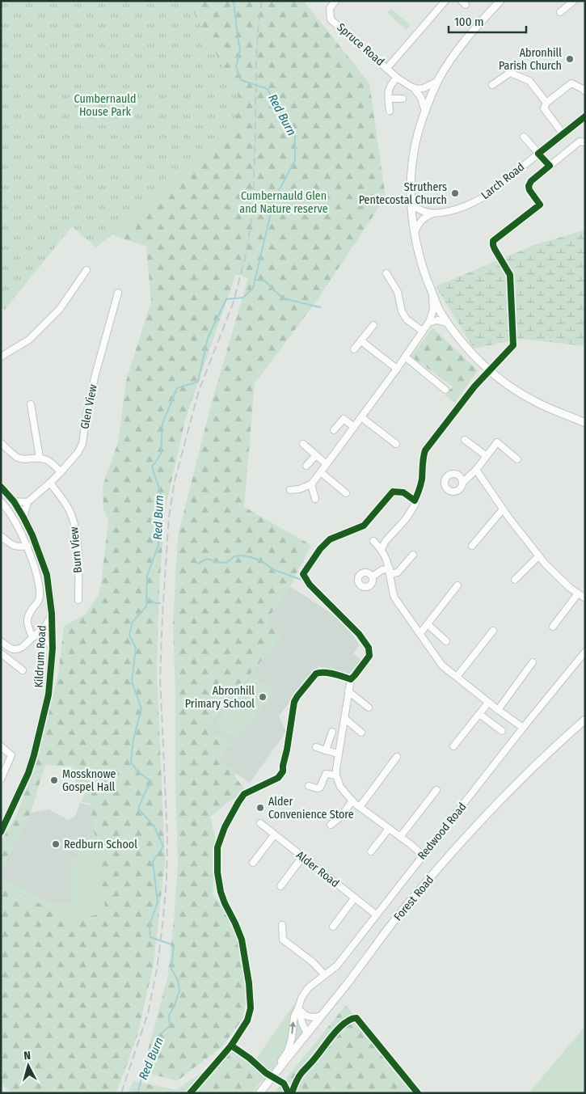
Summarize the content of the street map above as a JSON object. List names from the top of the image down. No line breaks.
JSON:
{"streets":{"street":["Spruce Road","Larch Road","Glen View","Burn View","Kildrum Road","Redwood Road","Alder Road","Forest Road"]},"crossings":[["Glen View","Burn View"],["Redwood Road","Alder Road"],["Redwood Road","Forest Road"]],"water":["Red Burn"],"parks":["Cumbernauld House Park","Cumbernauld Glen and Nature reserve"],"places":["Abronhill Parish Church","Struthers Pentecostal Church","Abronhill Primary School","Mossknowe Gospel Hall","Alder Convenience Store","Redburn School"],"scale_bar":"100 m","north":"top"}
